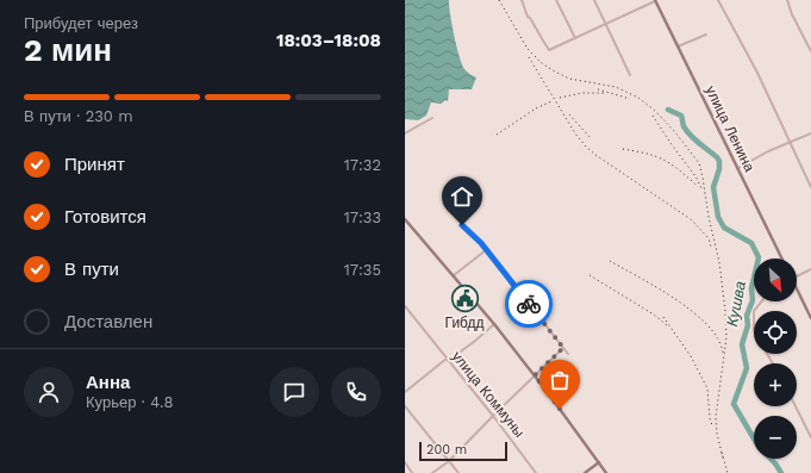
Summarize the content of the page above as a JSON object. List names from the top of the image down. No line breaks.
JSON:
{"streets":{"main road":["улица Ленина"],"street":["улица Коммуны"]},"water":["Кушва"],"places":{"public building":["Гибдд"]},"scale_bar":"200 m","north":"bottom right","page":{"heading":["2 мин","Прибудет через","18:03–18:08"],"panel":["Анна","Курьер · 4.8"],"bar":"В пути · 230 m","list":[["Принят","17:32"],["Готовится","17:33"],["В пути","17:35"],"Доставлен"],"map_buttons":["+","−"],"scale":"200 m"}}
